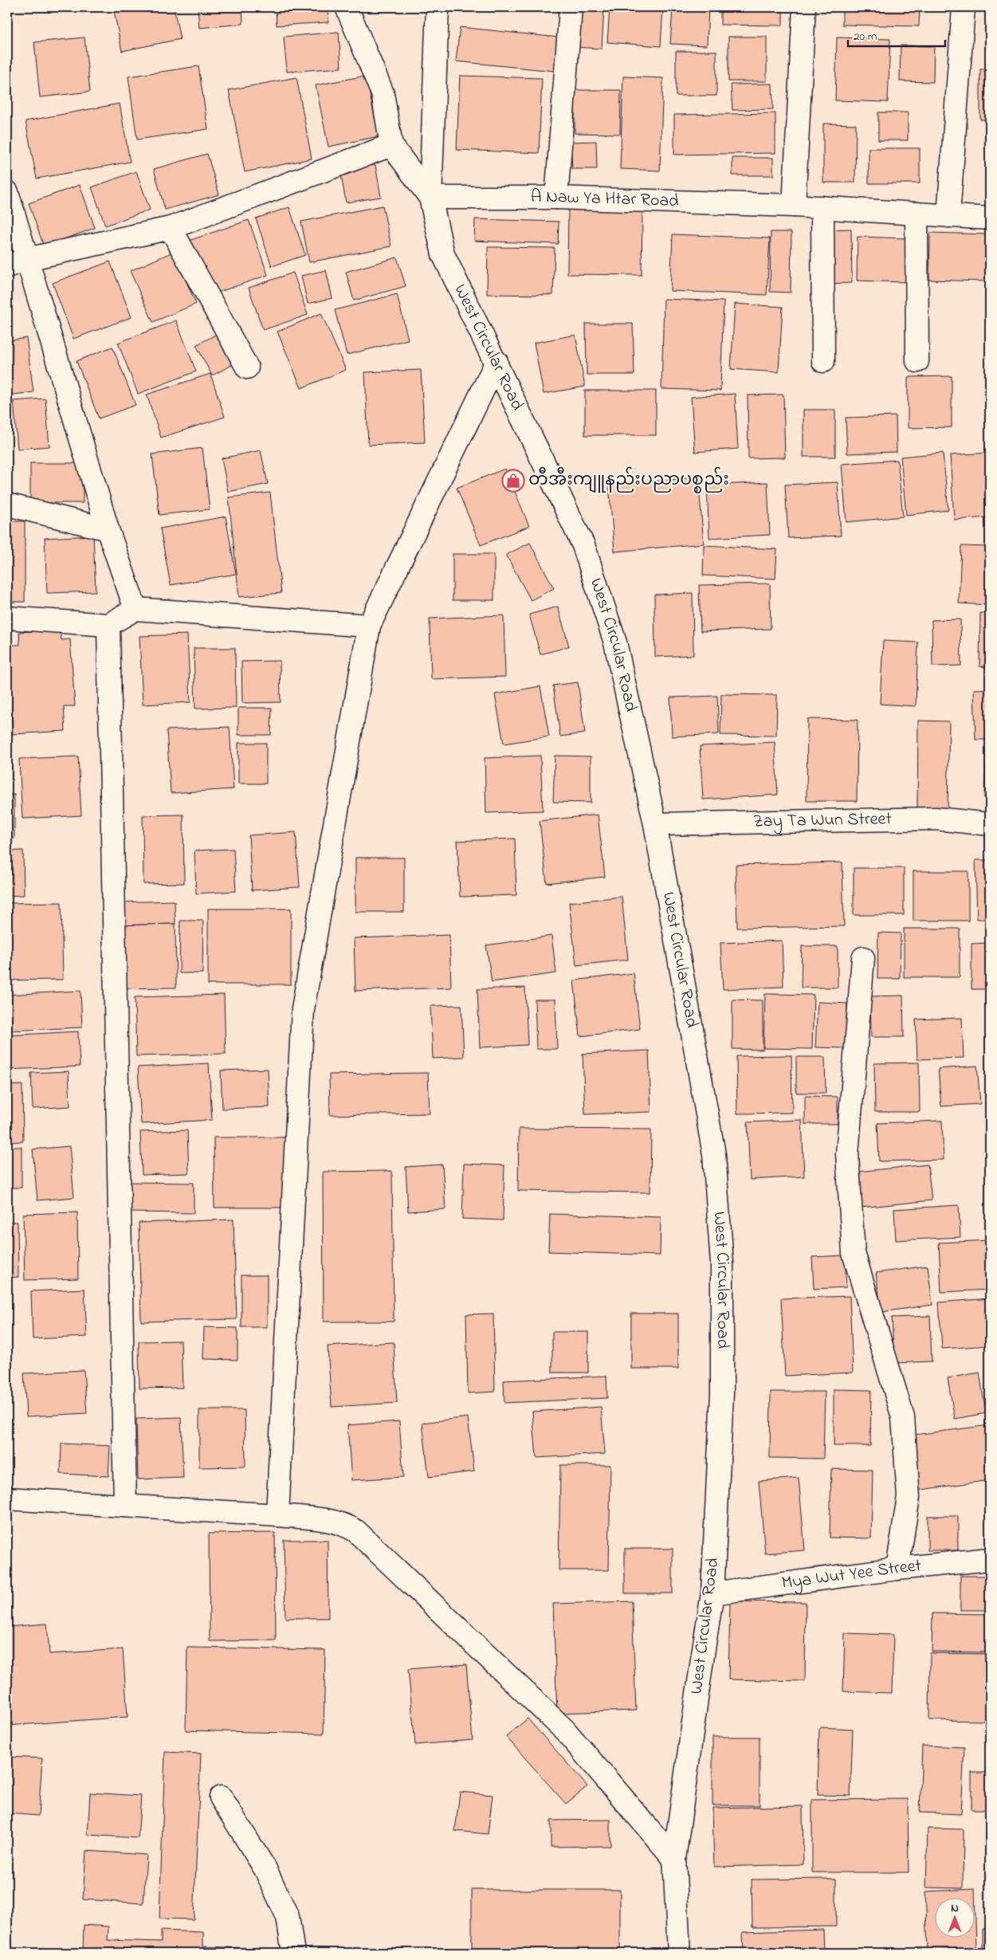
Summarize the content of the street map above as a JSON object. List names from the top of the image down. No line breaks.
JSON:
{"streets":{"street":["A Naw Ya Htar Road","West Circular Road","Zay Ta Wun Street","Mya Wut Yee Street"]},"crossings":[["A Naw Ya Htar Road","West Circular Road"],["West Circular Road","Zay Ta Wun Street"],["West Circular Road","Mya Wut Yee Street"]],"places":{"shop":["တီအီးကျူနည်းပညာပစ္စည်း"]},"scale_bar":"20 m","north":"top"}
